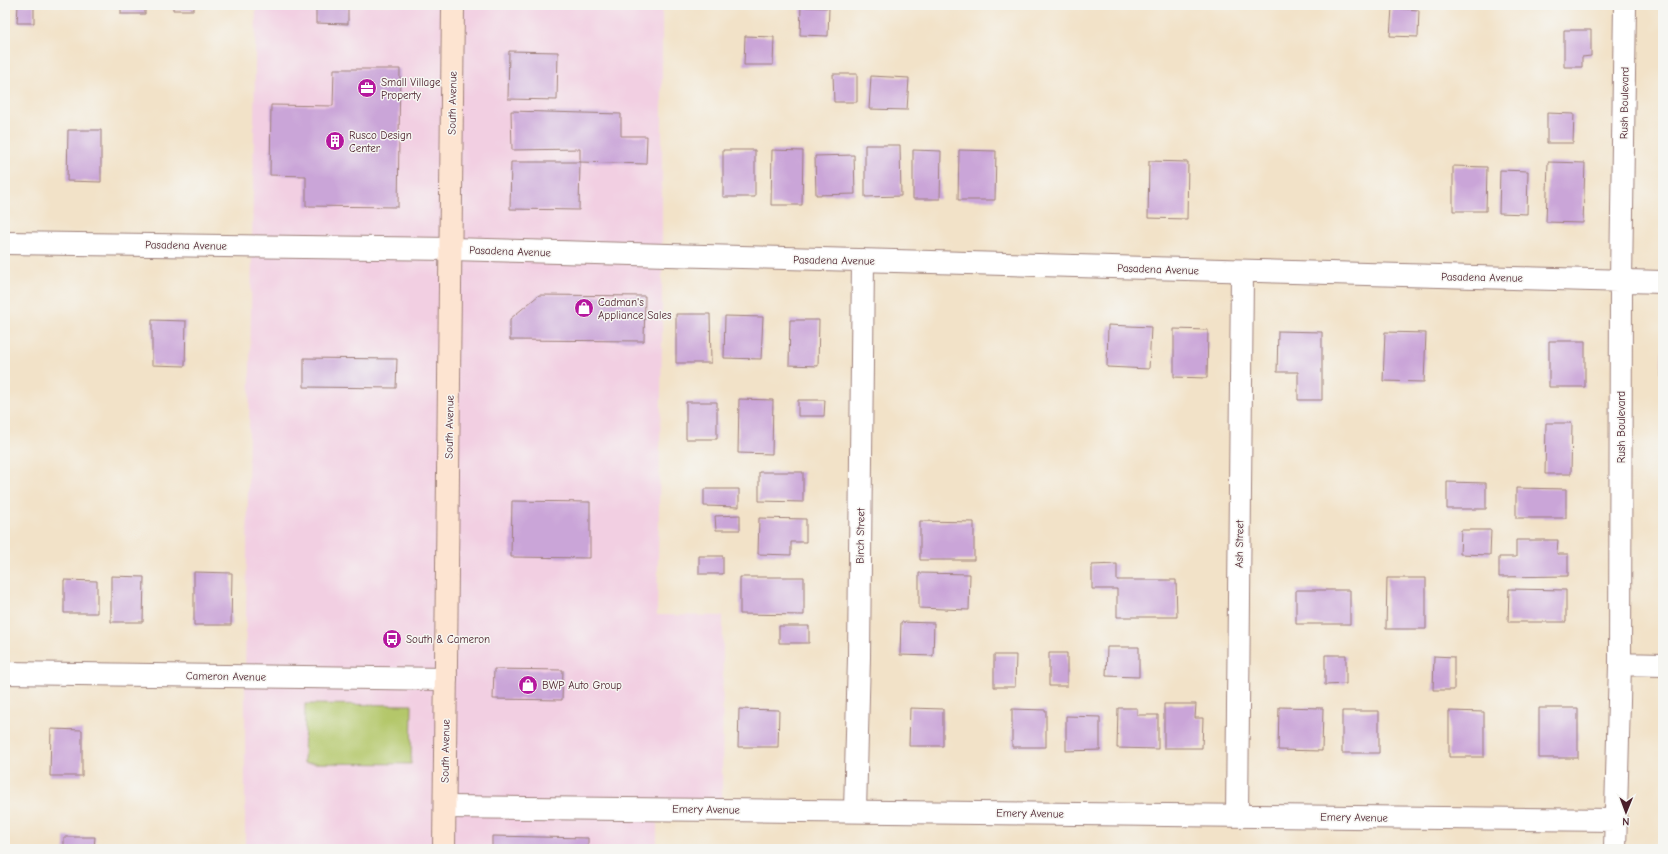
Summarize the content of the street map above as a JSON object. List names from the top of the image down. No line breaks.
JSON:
{"streets":{"main road":["South Avenue"],"street":["Rush Boulevard","Pasadena Avenue","Birch Street","Ash Street","Cameron Avenue","Emery Avenue"]},"crossings":[["South Avenue","Pasadena Avenue"],["South Avenue","Cameron Avenue"],["South Avenue","Emery Avenue"],["Rush Boulevard","Pasadena Avenue"],["Rush Boulevard","Emery Avenue"],["Pasadena Avenue","Birch Street"],["Pasadena Avenue","Ash Street"],["Birch Street","Emery Avenue"],["Ash Street","Emery Avenue"]],"places":{"office":["Small Village Property"],"building":["Rusco Design Center"],"shop":["Cadman's Appliance Sales","BWP Auto Group"],"bus stop":["South & Cameron"]},"north":"bottom"}
